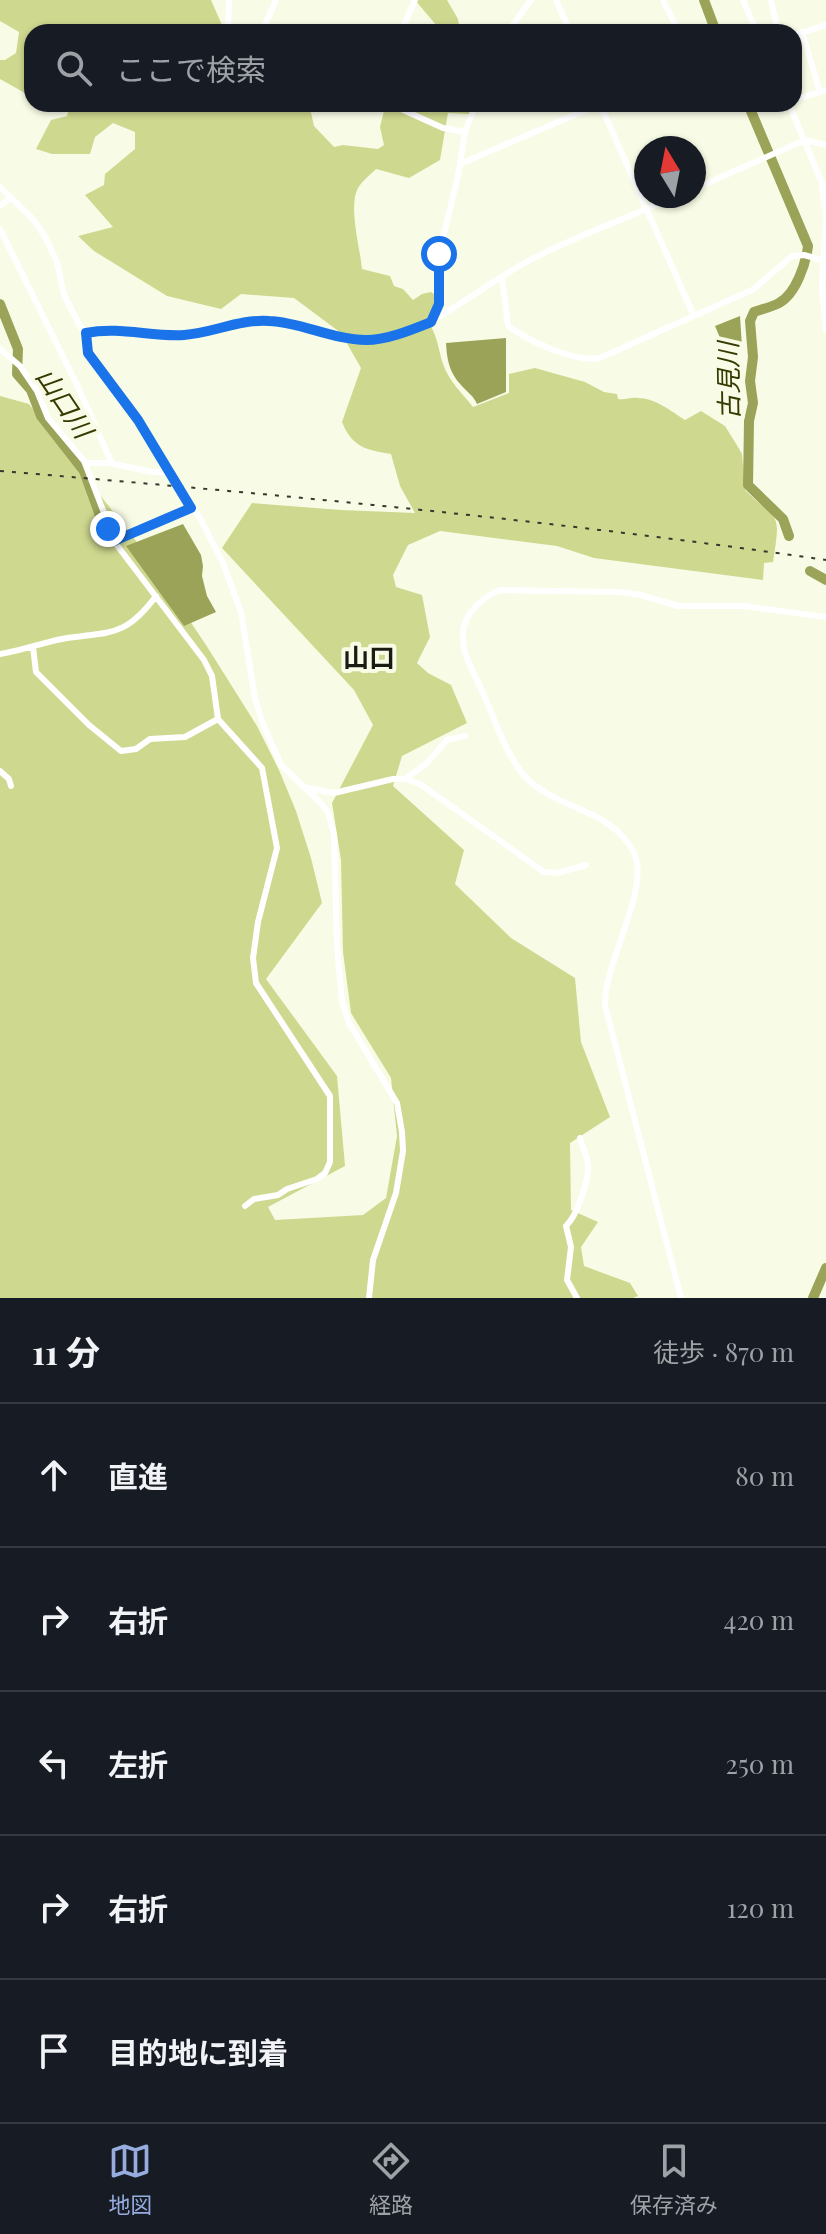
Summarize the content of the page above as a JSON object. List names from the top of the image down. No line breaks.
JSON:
{"districts":["山口"],"water":["古見川","山口川"],"north":"top","page":{"search":"ここで検索","heading":["11 分","徒歩 · 870 m"],"list":[["直進","80 m"],["右折","420 m"],["左折","250 m"],["右折","120 m"],"目的地に到着"],"nav":["地図","経路","保存済み"]}}
